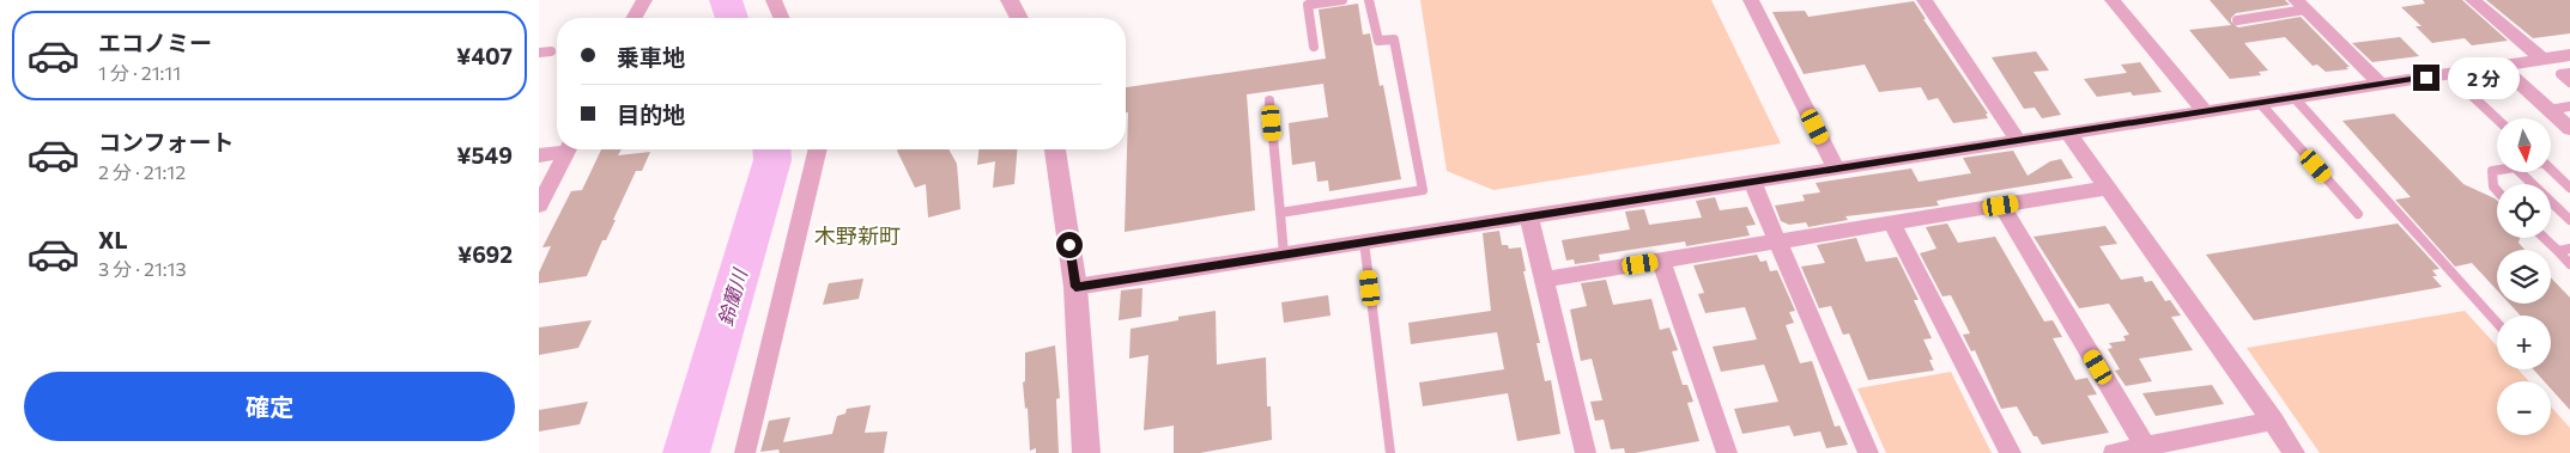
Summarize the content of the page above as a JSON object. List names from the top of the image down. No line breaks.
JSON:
{"districts":["木野新町"],"water":["鈴蘭川"],"north":"bottom","page":{"list":[{"name":"エコノミー","note":"1 分 · 21:11","value":"¥407"},{"name":"コンフォート","note":"2 分 · 21:12","value":"¥549"},{"name":"XL","note":"3 分 · 21:13","value":"¥692"}],"banner":["乗車地","目的地"],"bubble":"2 分","map_buttons":["+","−"],"buttons":"確定"}}
